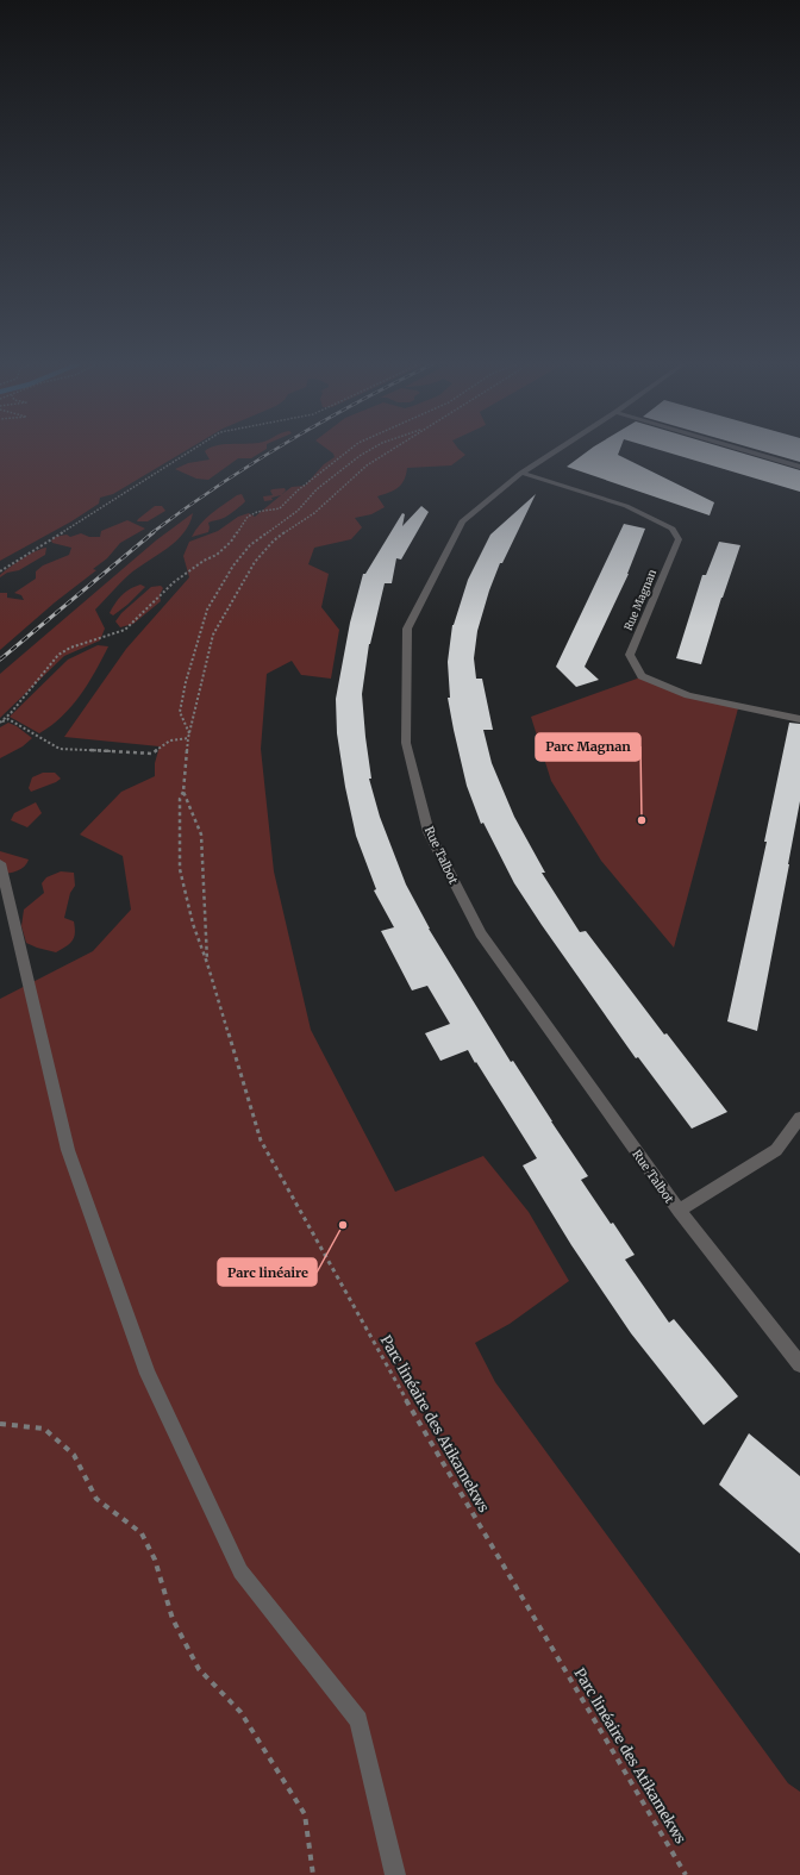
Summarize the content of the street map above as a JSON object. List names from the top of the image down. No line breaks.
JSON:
{"streets":{"street":["Rue Magnan","Rue Talbot"],"path":["Parc linéaire des Atikamekws"]},"crossings":[["Rue Magnan","Rue Talbot"]],"places":["Parc Magnan","Parc linéaire"]}
